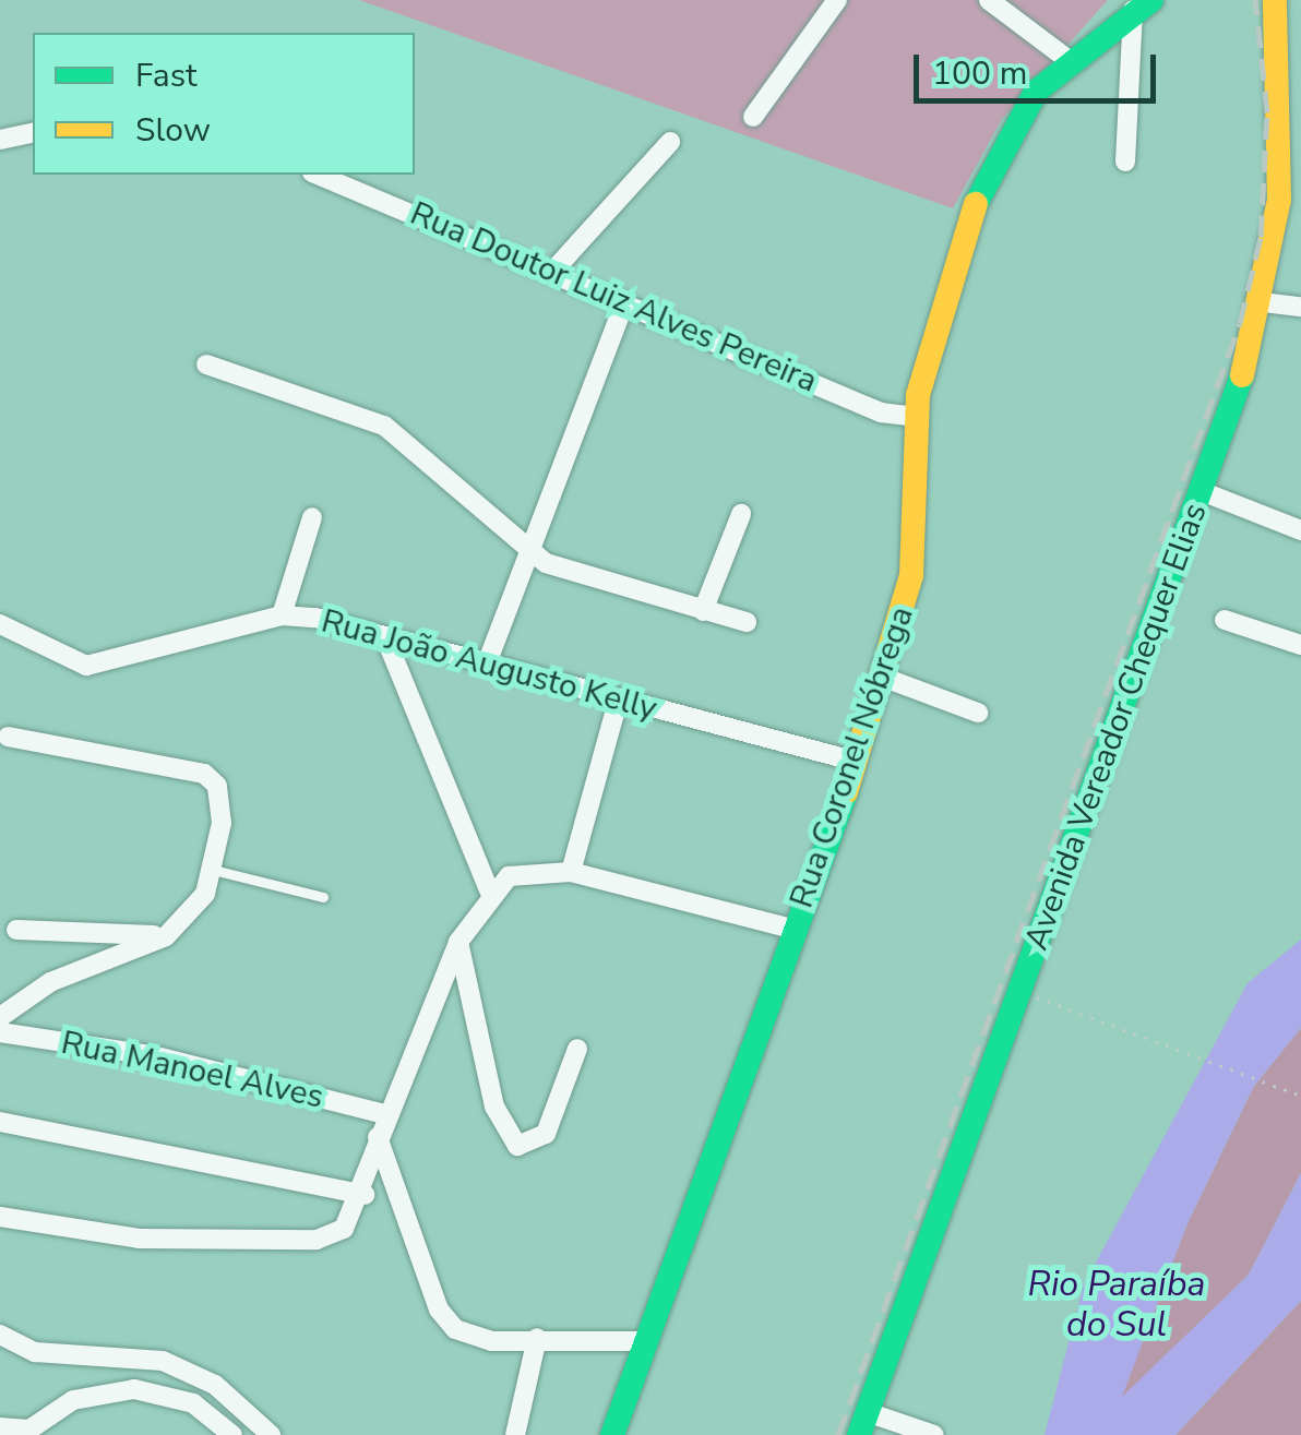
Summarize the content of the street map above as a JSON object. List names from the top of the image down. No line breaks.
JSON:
{"streets":{"street":["Rua Doutor Luiz Alves Pereira","Rua João Augusto Kelly","Avenida Vereador Chequer Elias","Rua Coronel Nóbrega","Rua Manoel Alves"]},"crossings":[["Rua Doutor Luiz Alves Pereira","Rua Coronel Nóbrega"],["Rua João Augusto Kelly","Rua Coronel Nóbrega"]],"water":["Rio Paraíba do Sul"],"legend":["Fast","Slow"],"scale_bar":"100 m"}
